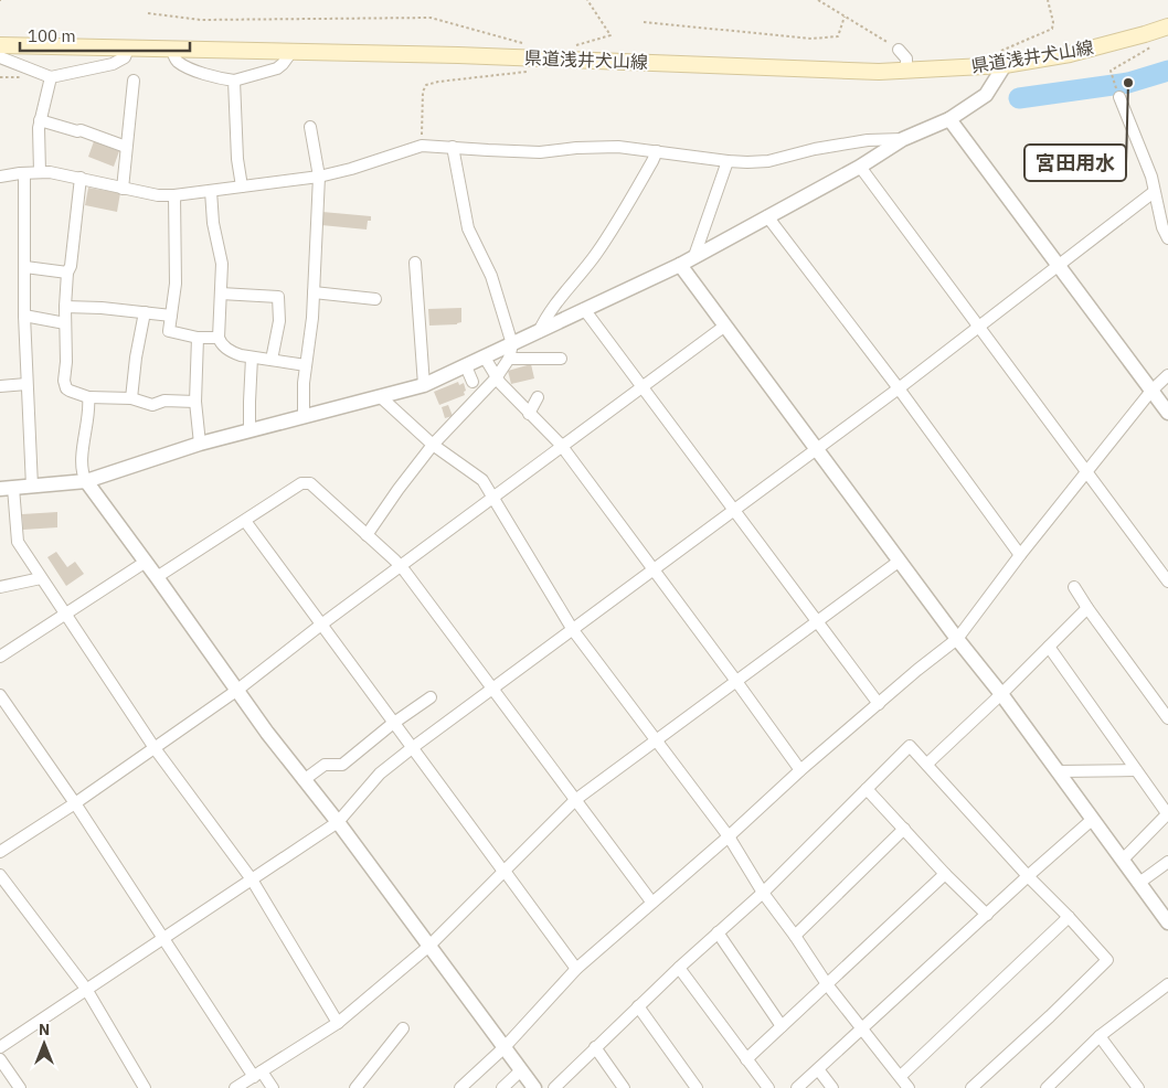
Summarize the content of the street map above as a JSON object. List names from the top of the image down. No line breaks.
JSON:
{"streets":{"main road":["県道浅井犬山線"]},"places":["宮田用水"],"scale_bar":"100 m","north":"top"}
